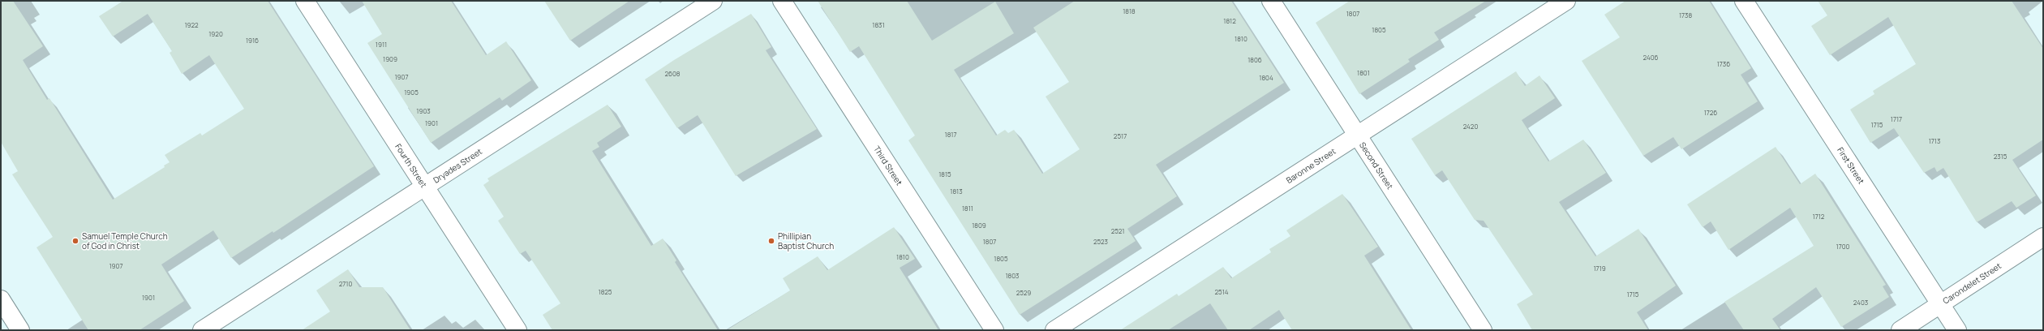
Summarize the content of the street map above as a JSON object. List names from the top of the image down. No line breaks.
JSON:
{"streets":{"street":["Fourth Street","Dryades Street","Third Street","Baronne Street","Second Street","First Street","Carondelet Street"]},"crossings":[["Fourth Street","Dryades Street"],["Baronne Street","Second Street"],["First Street","Carondelet Street"]],"places":["Samuel Temple Church of God in Christ","Phillipian Baptist Church"],"house_numbers":["1818","1807","1738","1812","1922","1831","1805","1920","1810","1916","1911","2406","1909","1806","1736","1801","2608","1907","1804","1905","1903","1726","1717","1901","1715","2420","1817","2517","1713","2315","1815","1813","1811","1712","1809","2521","1807","2523","1700","1810","1805","1907","1719","1803","2710","1825","2514","2529","1715","1901","2403"]}
